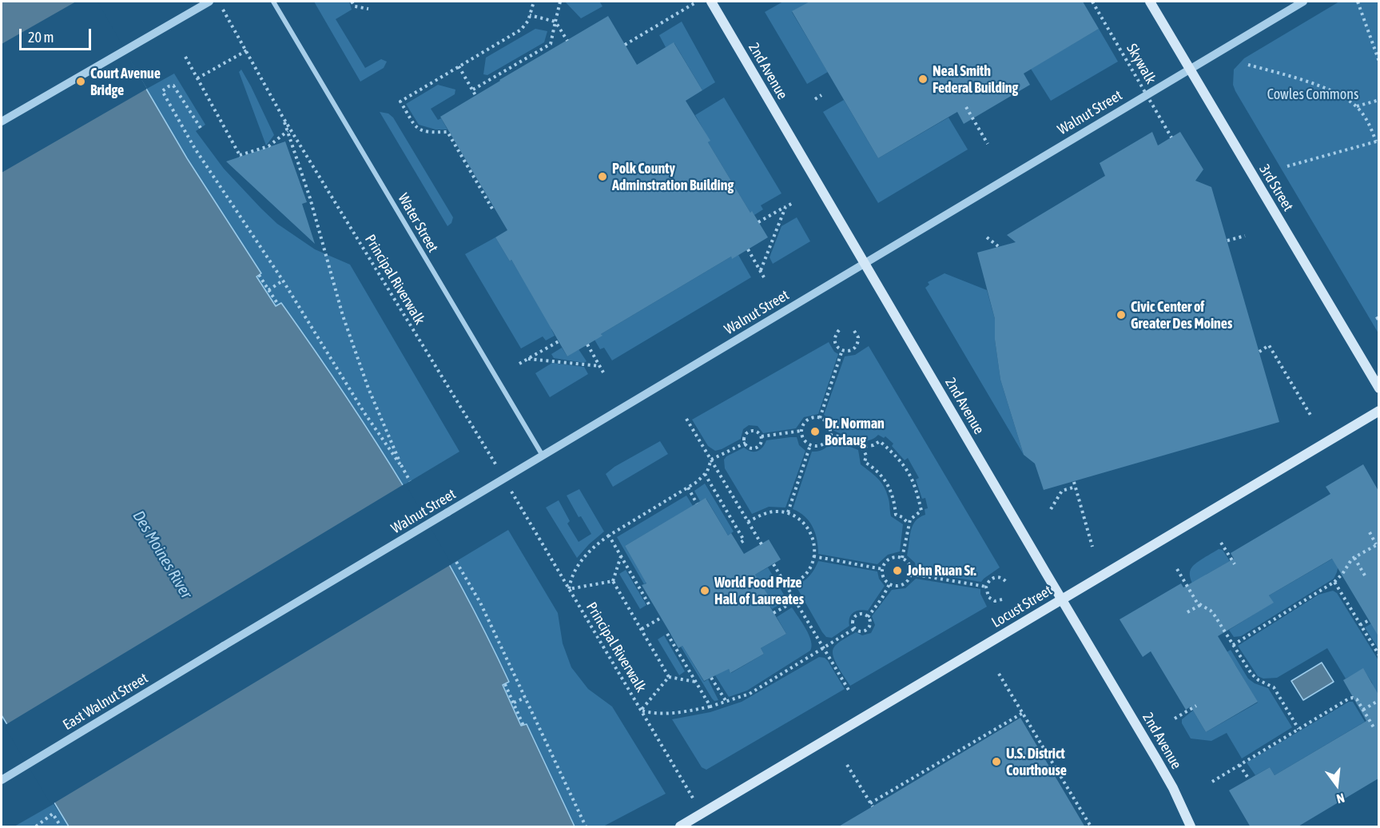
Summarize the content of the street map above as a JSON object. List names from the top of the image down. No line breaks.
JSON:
{"streets":{"main road":["2nd Avenue","3rd Street","Locust Street"],"street":["Walnut Street","Water Street","East Walnut Street"],"path":["Skywalk","Principal Riverwalk"]},"crossings":[["2nd Avenue","Walnut Street"],["2nd Avenue","Locust Street"],["Walnut Street","3rd Street"],["Walnut Street","Water Street"],["Walnut Street","East Walnut Street"]],"water":["Des Moines River"],"parks":["Cowles Commons"],"places":["Neal Smith Federal Building","Court Avenue Bridge","Polk County Adminstration Building","Civic Center of Greater Des Moines","Dr. Norman Borlaug","John Ruan Sr.","World Food Prize Hall of Laureates","U.S. District Courthouse"],"scale_bar":"20 m","north":"bottom"}
